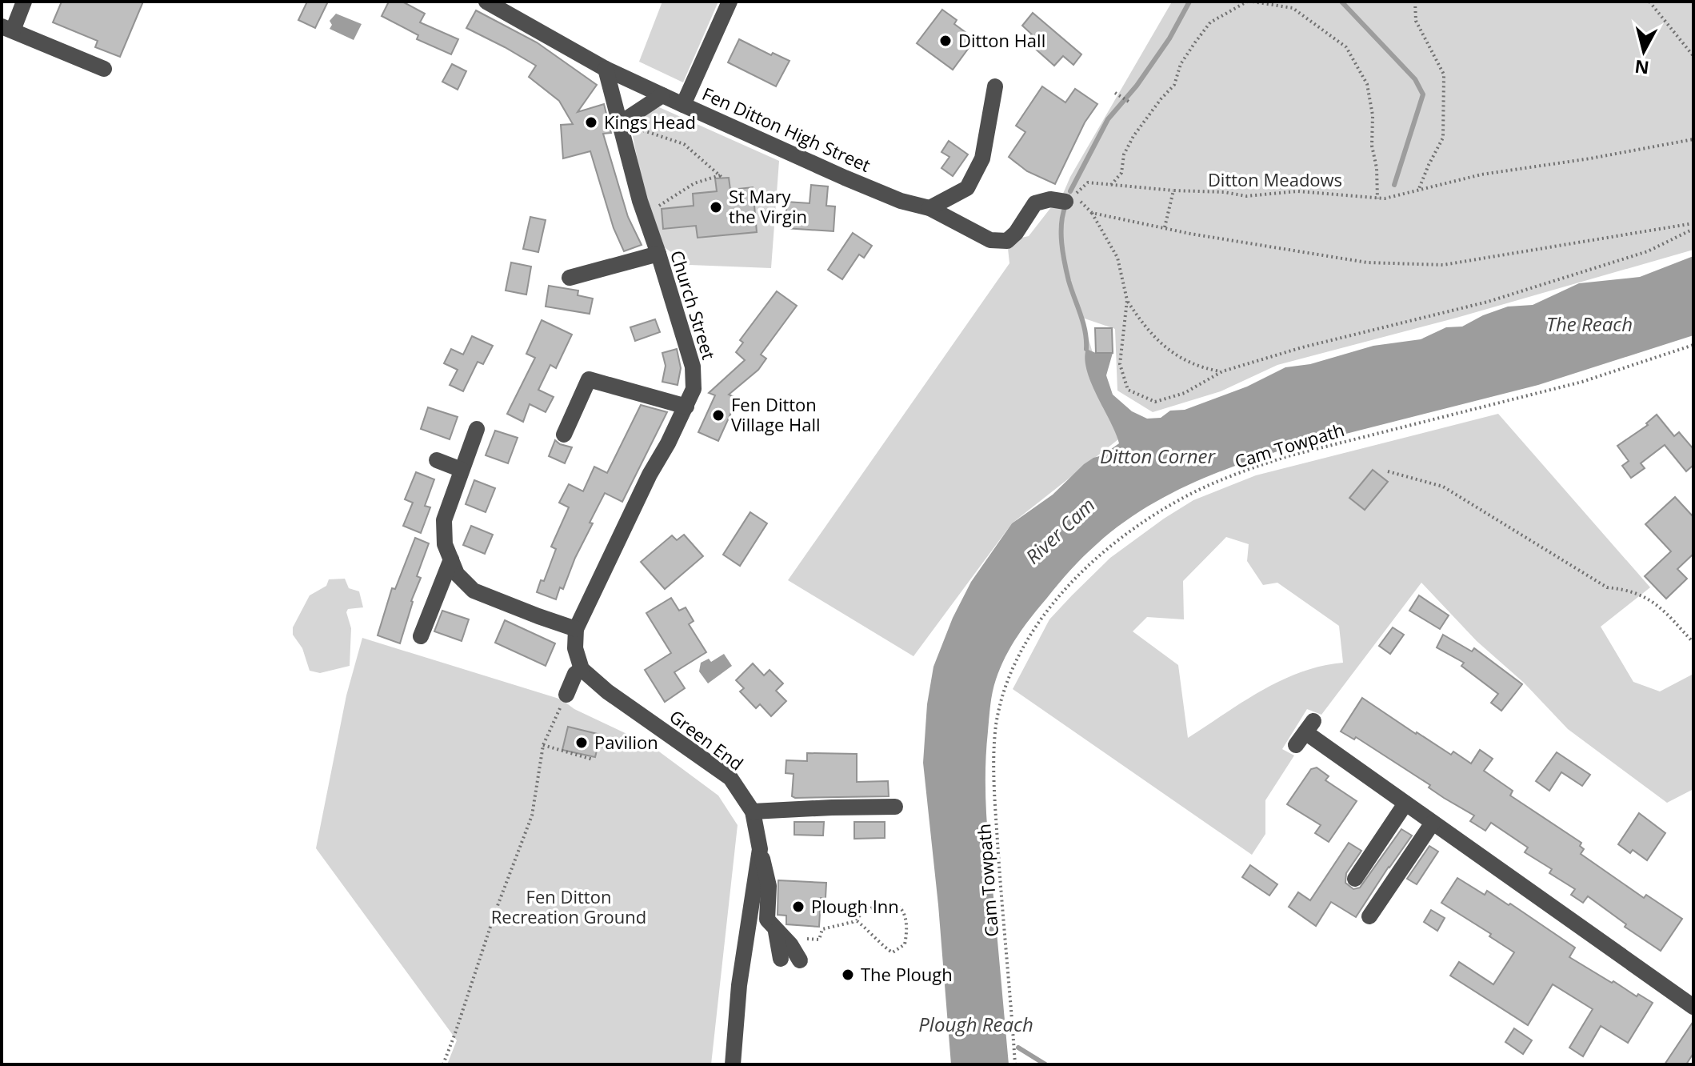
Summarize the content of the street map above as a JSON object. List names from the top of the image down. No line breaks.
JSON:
{"streets":{"street":["Fen Ditton High Street","Church Street","Green End"],"path":["Cam Towpath"]},"crossings":[["Fen Ditton High Street","Church Street"]],"water":["The Reach","Ditton Corner","River Cam","Plough Reach"],"parks":["Ditton Meadows","Fen Ditton Recreation Ground"],"places":["Ditton Hall","Kings Head","St Mary the Virgin","Fen Ditton Village Hall","Pavilion","Plough Inn","The Plough"],"north":"bottom"}
